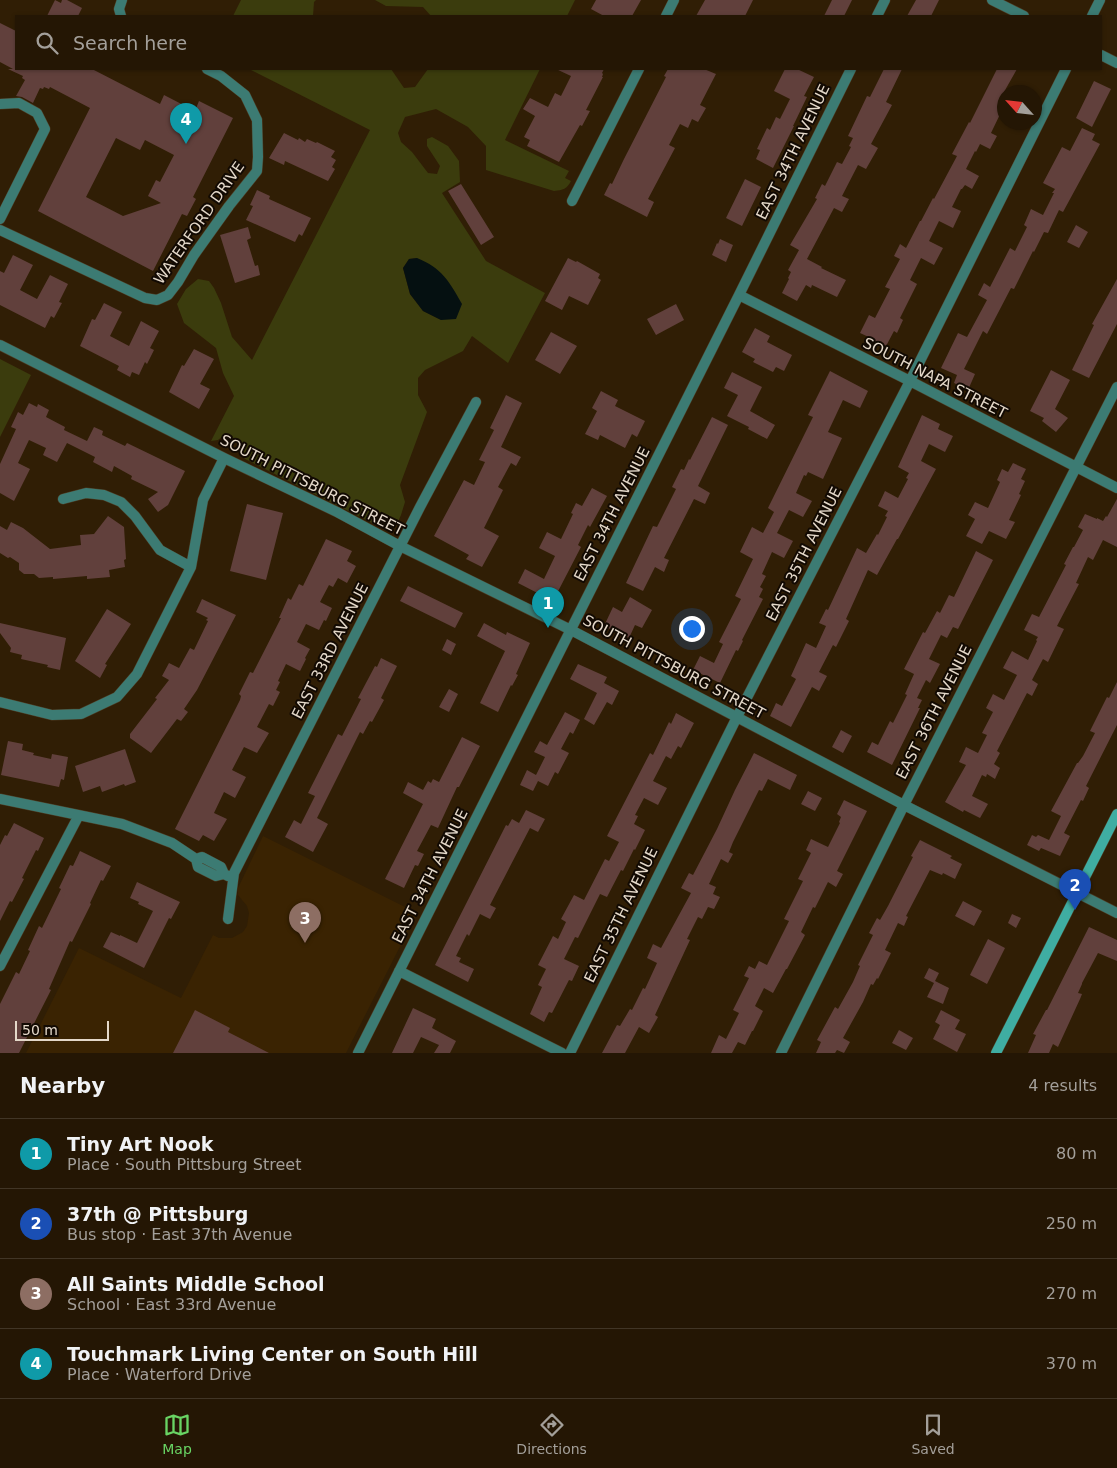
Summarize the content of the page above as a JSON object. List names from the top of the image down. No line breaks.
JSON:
{"streets":{"street":["EAST 34TH AVENUE","WATERFORD DRIVE","SOUTH NAPA STREET","SOUTH PITTSBURG STREET","EAST 35TH AVENUE","EAST 33RD AVENUE","EAST 36TH AVENUE"]},"crossings":[["EAST 34TH AVENUE","SOUTH NAPA STREET"],["EAST 34TH AVENUE","SOUTH PITTSBURG STREET"],["SOUTH NAPA STREET","EAST 35TH AVENUE"],["SOUTH NAPA STREET","EAST 36TH AVENUE"],["SOUTH PITTSBURG STREET","EAST 35TH AVENUE"],["SOUTH PITTSBURG STREET","EAST 33RD AVENUE"],["SOUTH PITTSBURG STREET","EAST 36TH AVENUE"]],"scale_bar":"50 m","north":"top left","page":{"search":"Search here","pins":["4","1","2","3"],"scale":"50 m","heading":["Nearby","4 results"],"list":[{"mark":"1","name":"Tiny Art Nook","note":"Place · South Pittsburg Street","value":"80 m"},{"mark":"2","name":"37th @ Pittsburg","note":"Bus stop · East 37th Avenue","value":"250 m"},{"mark":"3","name":"All Saints Middle School","note":"School · East 33rd Avenue","value":"270 m"},{"mark":"4","name":"Touchmark Living Center on South Hill","note":"Place · Waterford Drive","value":"370 m"}],"nav":["Map","Directions","Saved"]}}
